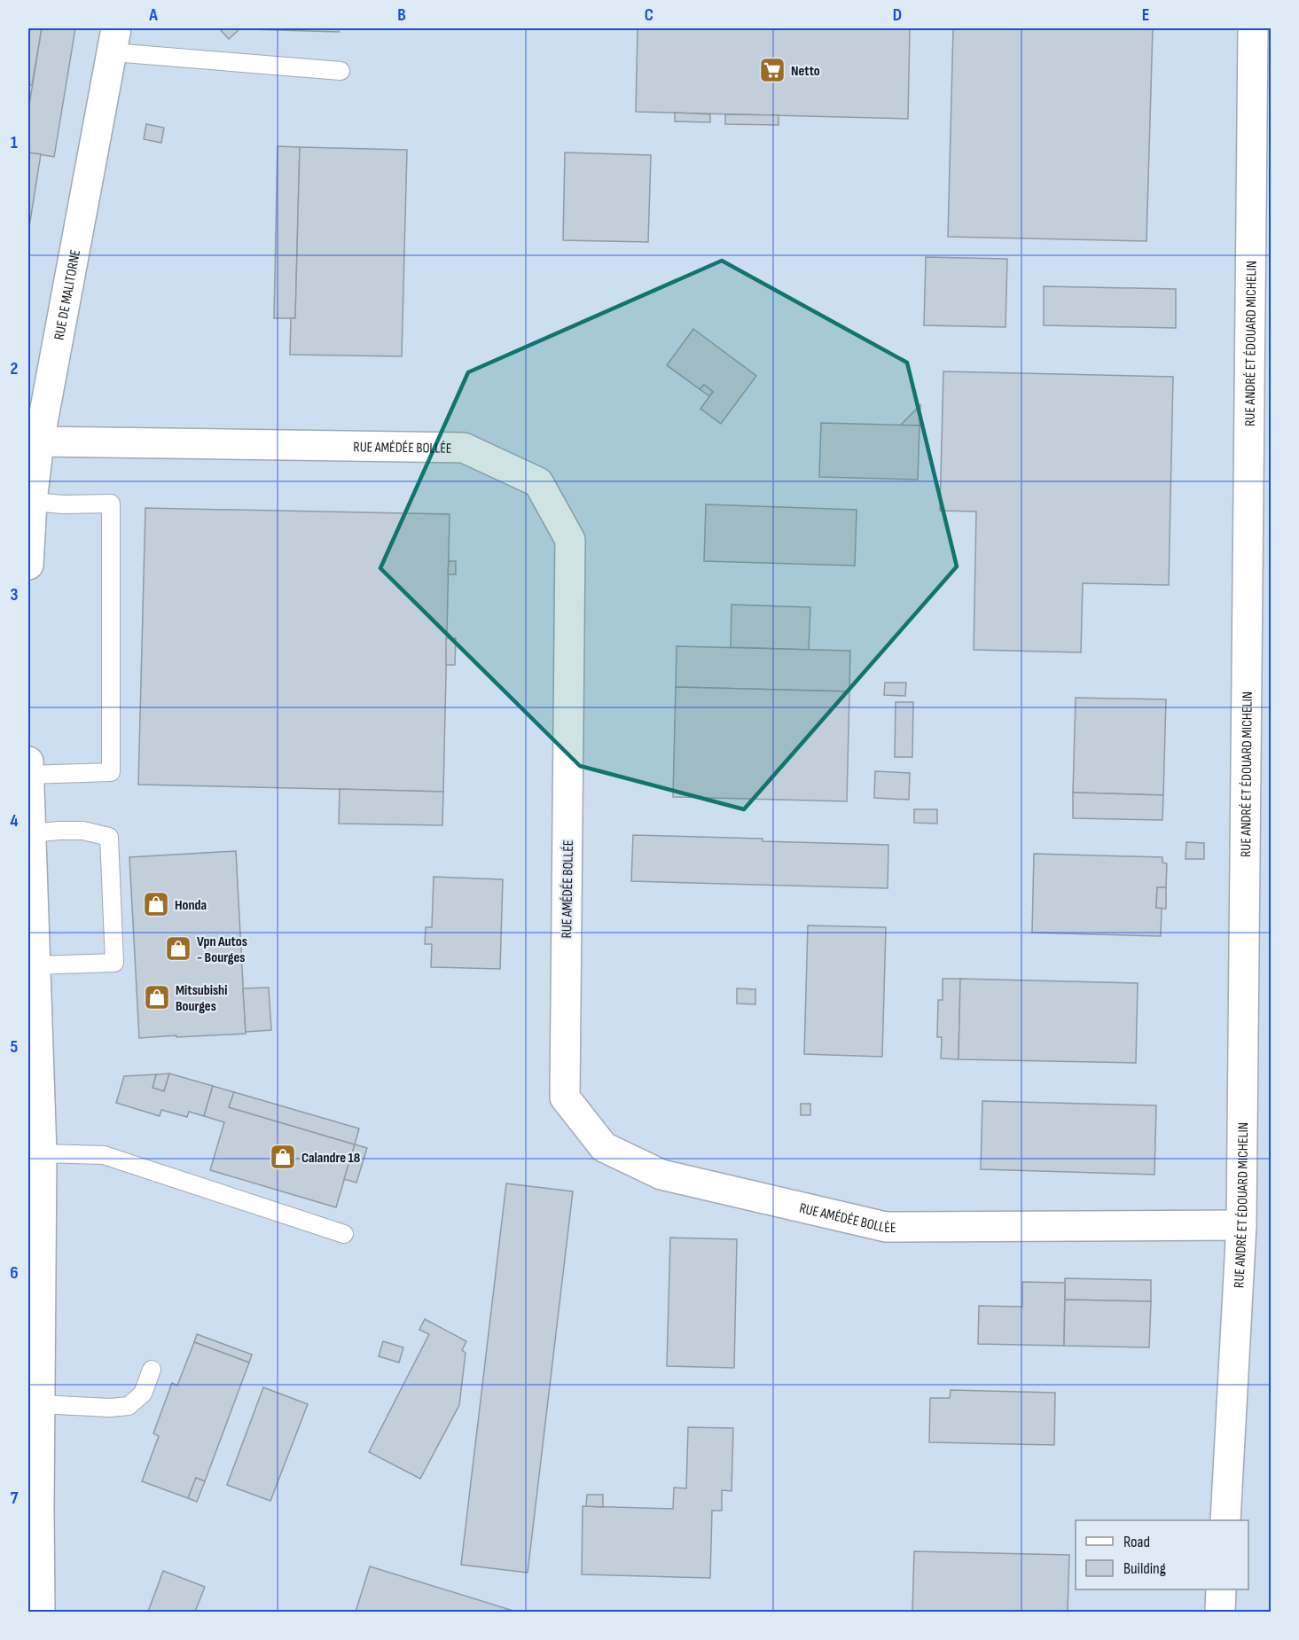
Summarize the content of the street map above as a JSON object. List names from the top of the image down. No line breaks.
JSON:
{"streets":{"street":["RUE DE MALITORNE","RUE ANDRÉ ET ÉDOUARD MICHELIN","RUE AMÉDÉE BOLLÉE"]},"crossings":[["RUE DE MALITORNE","RUE AMÉDÉE BOLLÉE"],["RUE ANDRÉ ET ÉDOUARD MICHELIN","RUE AMÉDÉE BOLLÉE"]],"places":{"supermarket":["Netto"],"shop":["Honda","Vpn Autos - Bourges","Mitsubishi Bourges","Calandre 18"]},"legend":["Road","Building"],"grid":{"columns":["A","B","C","D","E"],"rows":["1","2","3","4","5","6","7"]}}
